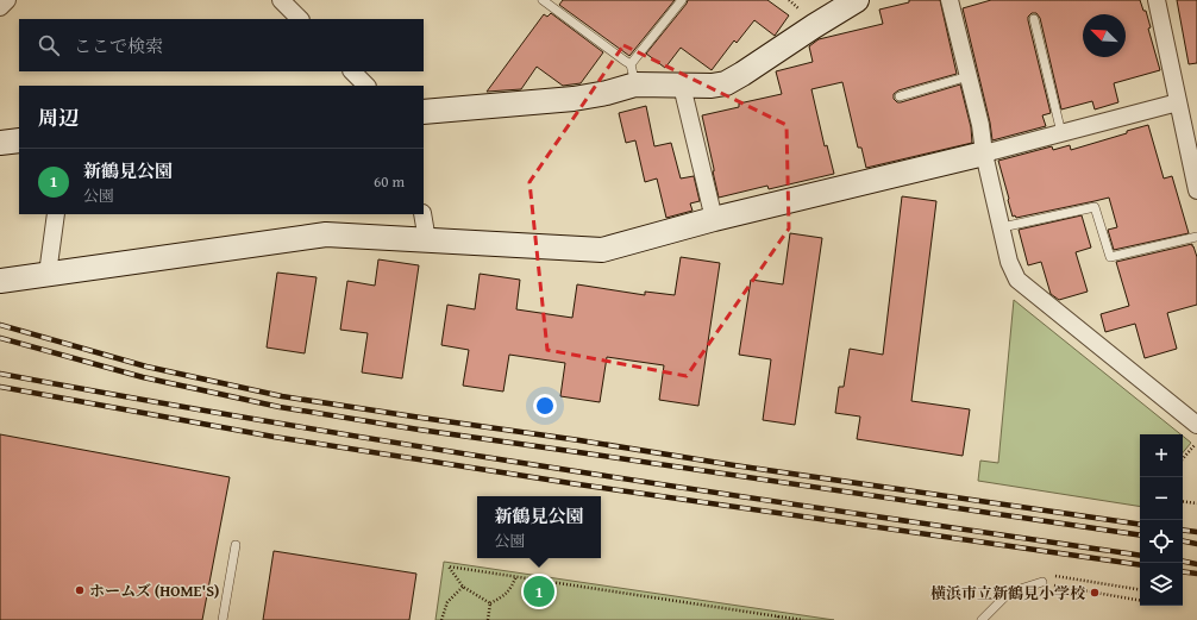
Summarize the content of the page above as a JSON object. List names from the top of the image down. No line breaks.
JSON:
{"places":["ホームズ (HOME'S)","横浜市立新鶴見小学校"],"north":"top left","page":{"search":"ここで検索","heading":"周辺","list":[{"mark":"1","name":"新鶴見公園","note":"公園","value":"60 m"}],"map_buttons":["+","−"],"popup":["新鶴見公園","公園"],"pins":"1"}}
